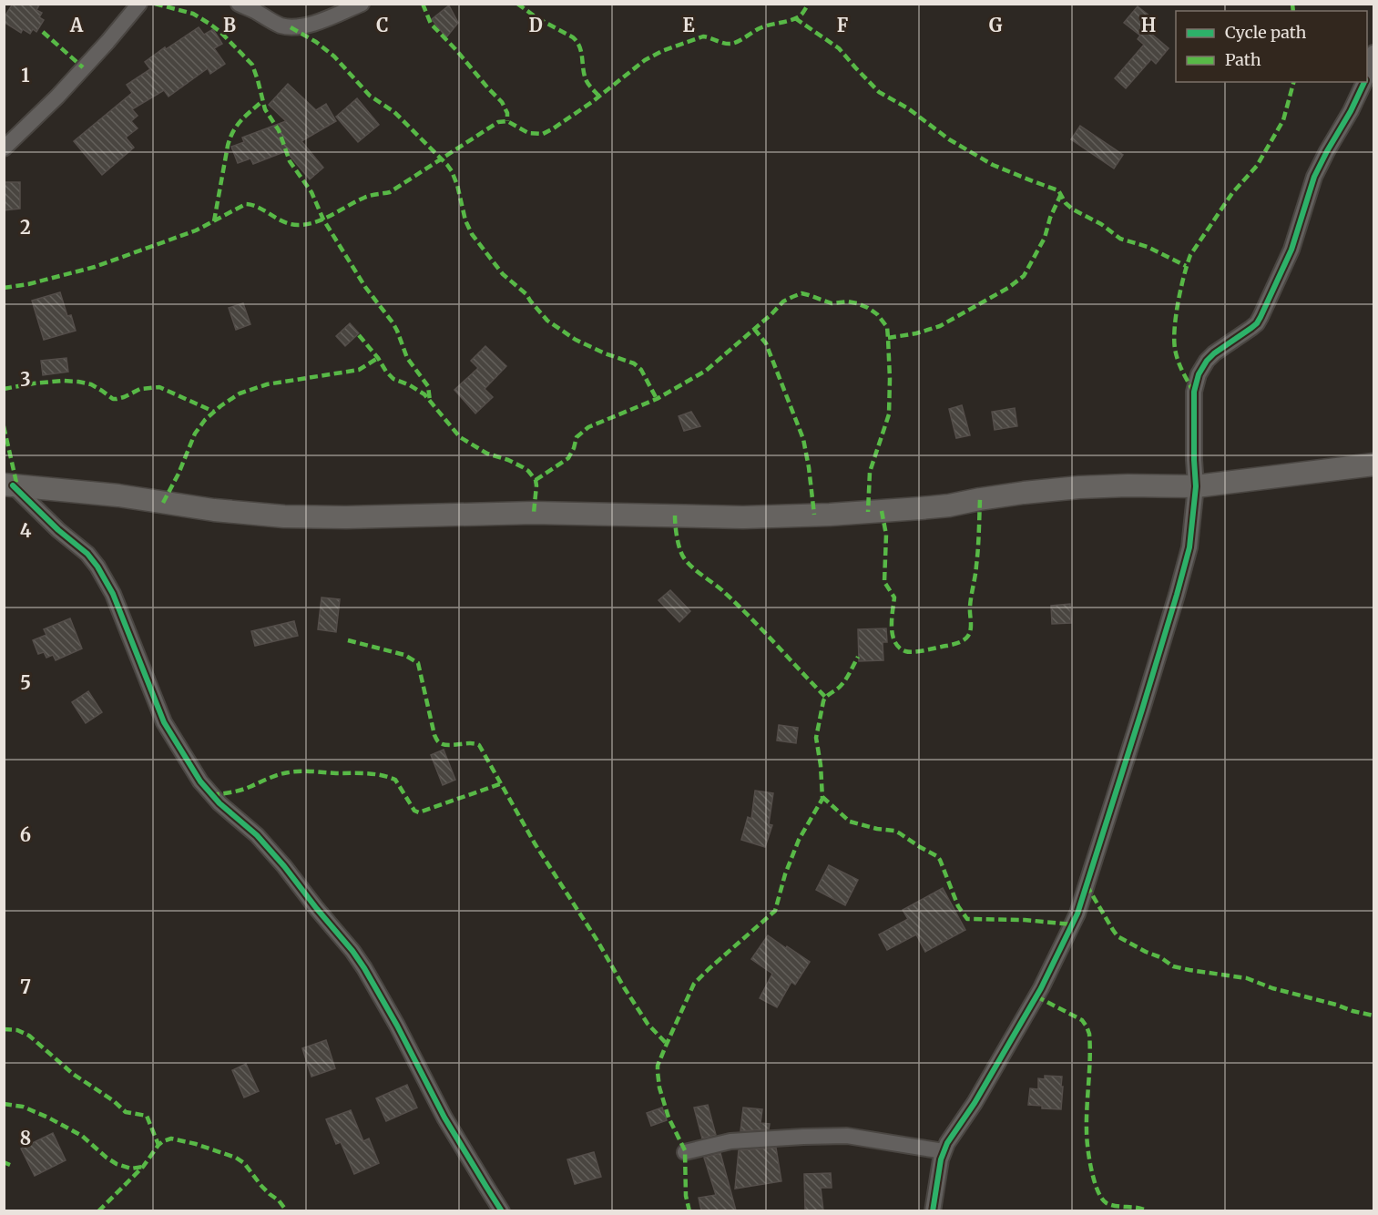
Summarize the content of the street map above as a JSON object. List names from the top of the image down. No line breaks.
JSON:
{"legend":["Cycle path","Path"],"grid":{"columns":["A","B","C","D","E","F","G","H"],"rows":["1","2","3","4","5","6","7","8"]}}
